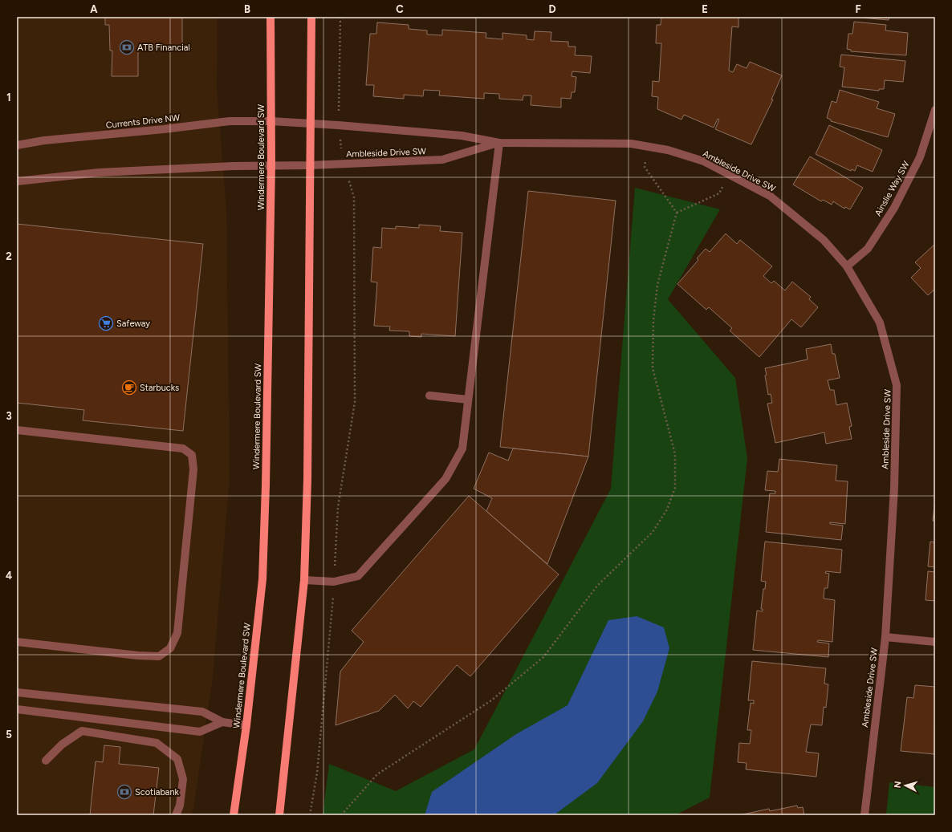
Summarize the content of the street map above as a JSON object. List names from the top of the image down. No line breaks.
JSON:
{"streets":{"main road":["Windermere Boulevard SW"],"street":["Currents Drive NW","Ambleside Drive SW","Ainslie Way SW"]},"crossings":[["Currents Drive NW","Ambleside Drive SW"],["Currents Drive NW","Windermere Boulevard SW"],["Ambleside Drive SW","Windermere Boulevard SW"],["Ambleside Drive SW","Ainslie Way SW"]],"places":{"bank":["ATB Financial","Scotiabank"],"supermarket":["Safeway"],"cafe":["Starbucks"]},"north":"left","grid":{"columns":["A","B","C","D","E","F"],"rows":["1","2","3","4","5"]}}
